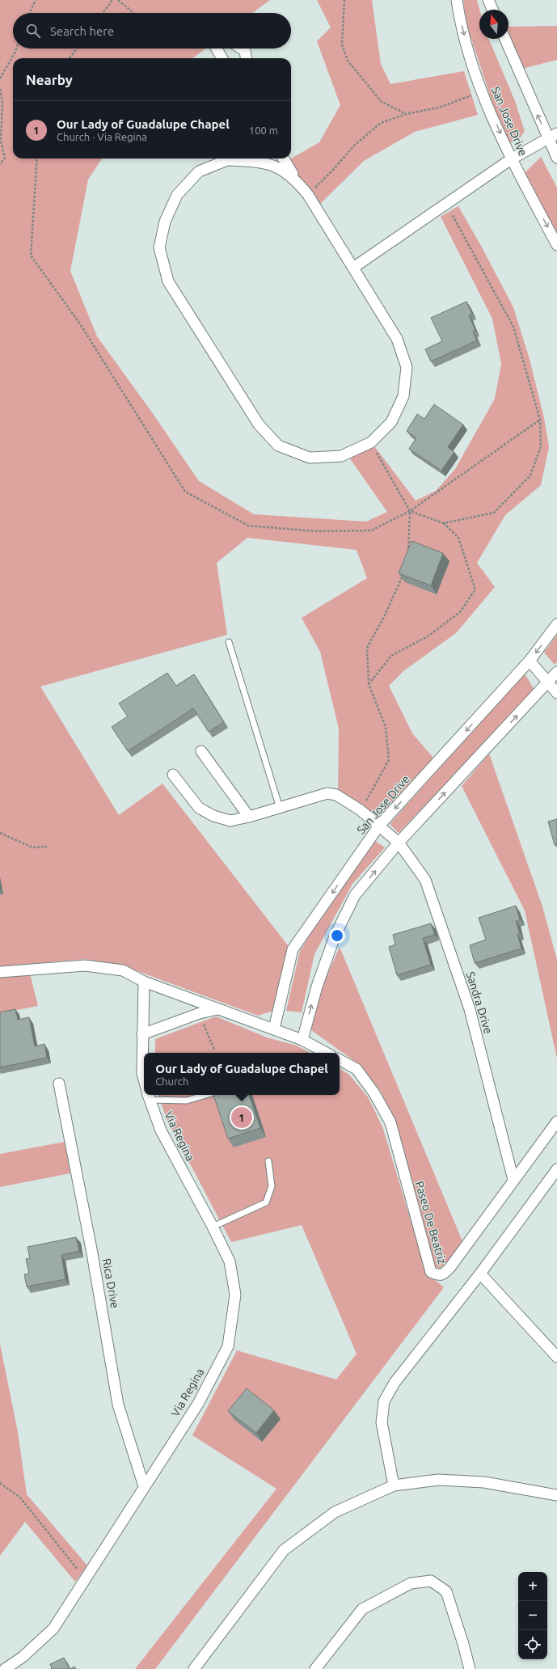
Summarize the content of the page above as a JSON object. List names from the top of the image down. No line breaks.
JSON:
{"streets":{"street":["San Jose Drive","Sandra Drive","Via Regina","Paseo De Beatriz","Rica Drive"]},"crossings":[["San Jose Drive","Sandra Drive"],["Sandra Drive","Paseo De Beatriz"],["Via Regina","Rica Drive"]],"one_way":["San Jose Drive"],"north":"top","page":{"search":"Search here","heading":"Nearby","list":[{"mark":"1","name":"Our Lady of Guadalupe Chapel","note":"Church · Via Regina","value":"100 m"}],"popup":["Our Lady of Guadalupe Chapel","Church"],"pins":"1","map_buttons":["+","−"]}}
